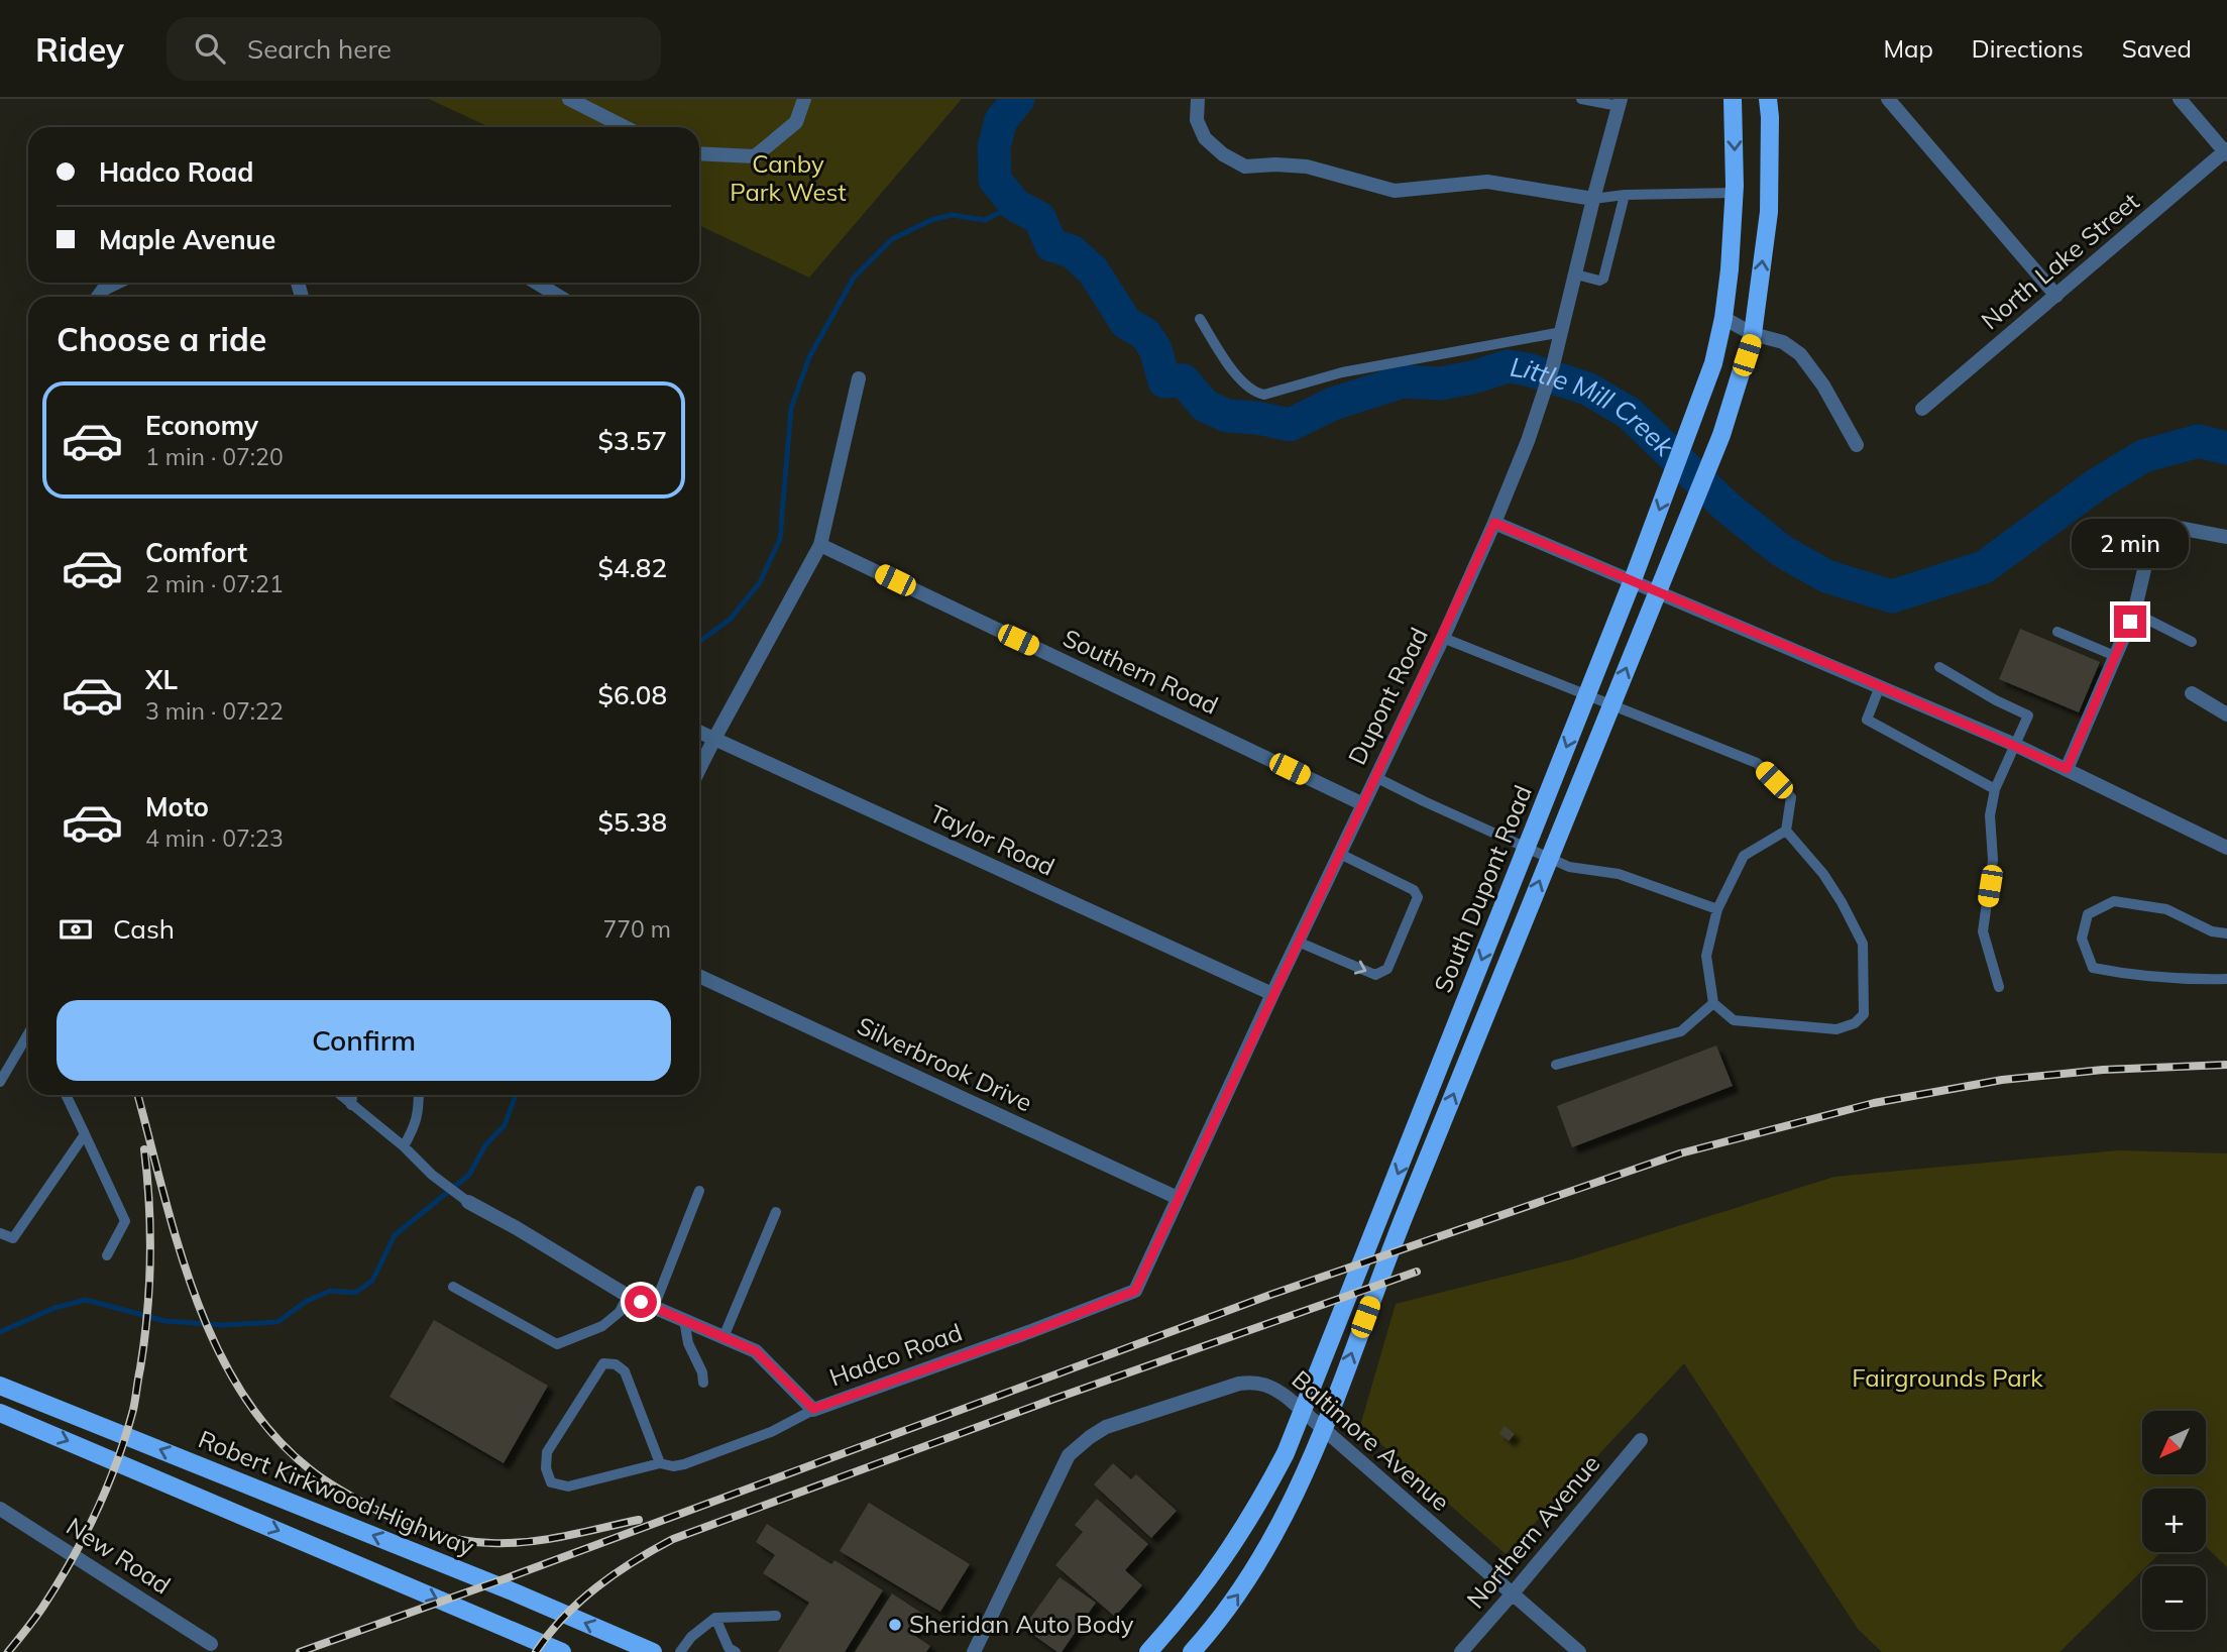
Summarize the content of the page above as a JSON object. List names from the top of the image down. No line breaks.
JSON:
{"streets":{"main road":["South Dupont Road","Robert Kirkwood Highway"],"street":["North Lake Street","Southern Road","Dupont Road","Taylor Road","Silverbrook Drive","Hadco Road","Baltimore Avenue","Northern Avenue","New Road"]},"crossings":[["Southern Road","Dupont Road"],["Dupont Road","Taylor Road"],["Dupont Road","Silverbrook Drive"],["Dupont Road","Hadco Road"],["Baltimore Avenue","Northern Avenue"]],"water":["Little Mill Creek"],"parks":["Canby Park West","Fairgrounds Park"],"places":["Sheridan Auto Body"],"north":"bottom left","page":{"header":"Ridey","search":"Search here","nav":["Map","Directions","Saved"],"banner":["Hadco Road","Maple Avenue"],"heading":"Choose a ride","list":[{"name":"Economy","note":"1 min · 07:20","value":"$3.57"},{"name":"Comfort","note":"2 min · 07:21","value":"$4.82"},{"name":"XL","note":"3 min · 07:22","value":"$6.08"},{"name":"Moto","note":"4 min · 07:23","value":"$5.38"}],"bubble":"2 min","pay":["Cash","770 m"],"buttons":"Confirm","map_buttons":["+","−"]}}
